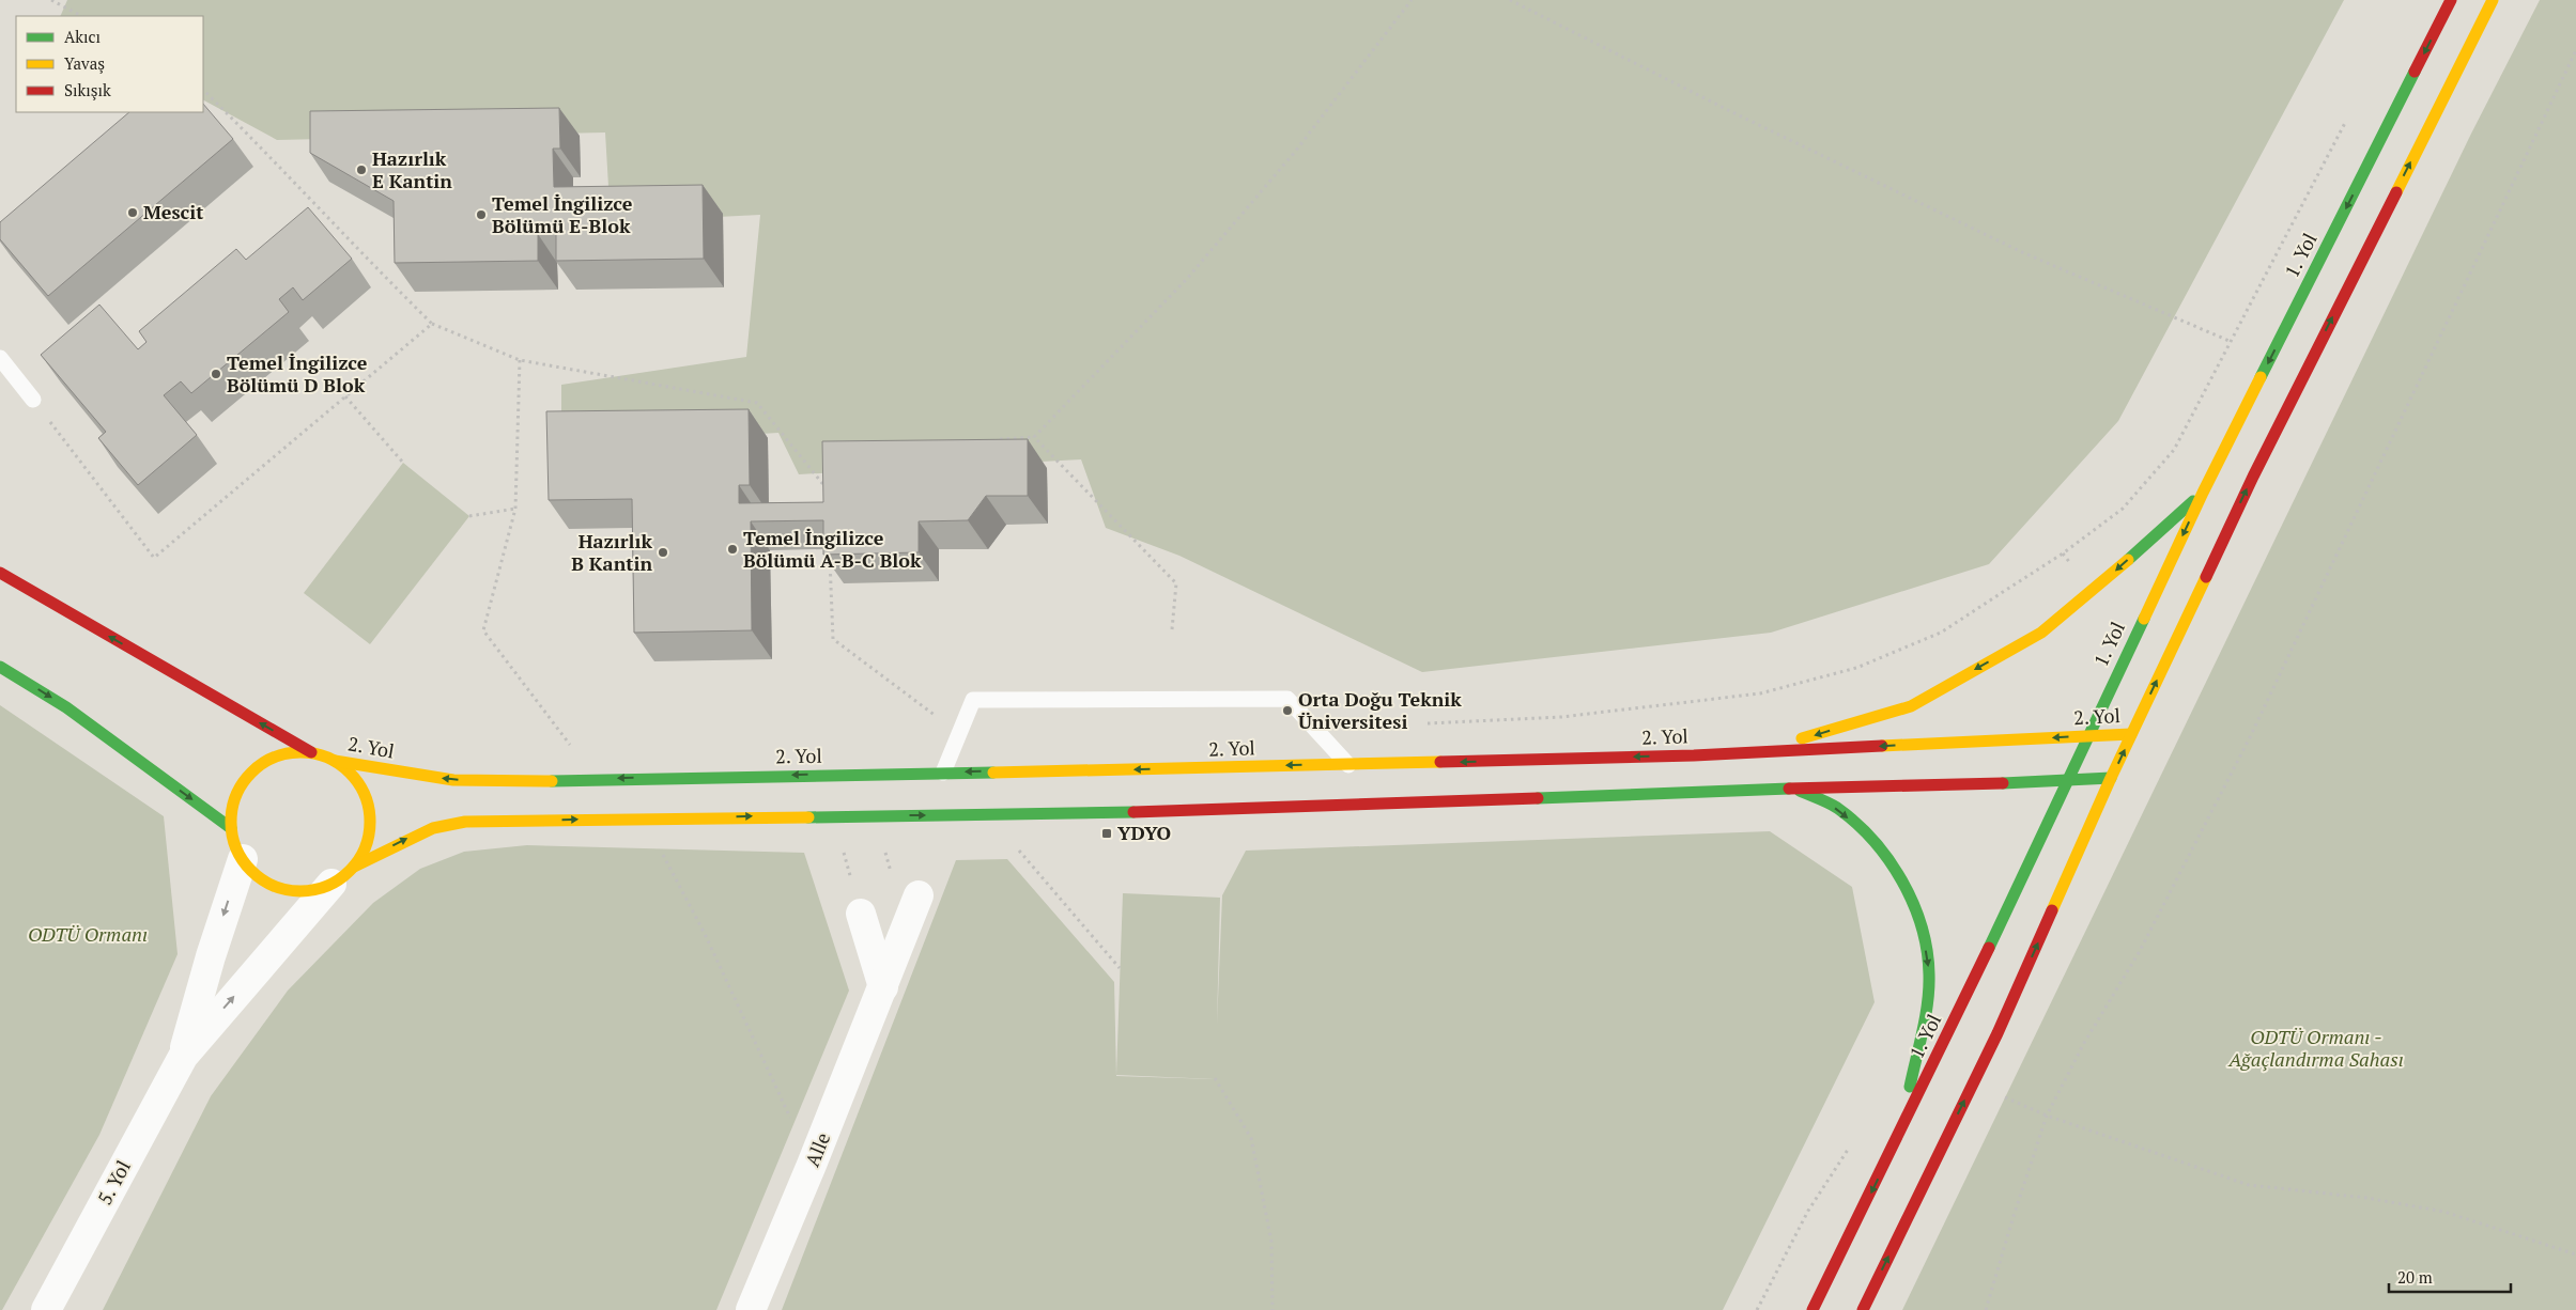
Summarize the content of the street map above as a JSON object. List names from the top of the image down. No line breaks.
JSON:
{"streets":{"street":["1. Yol","2. Yol","Alle","5. Yol"]},"crossings":[["1. Yol","2. Yol"],["2. Yol","5. Yol"]],"parks":["ODTÜ Ormanı","ODTÜ Ormanı - Ağaçlandırma Sahası"],"places":{"other":["Hazırlık E Kantin","Mescit","Temel İngilizce Bölümü E-Blok","Temel İngilizce Bölümü D Blok","Temel İngilizce Bölümü A-B-C Blok","Hazırlık B Kantin","Orta Doğu Teknik Üniversitesi"],"transit":["YDYO"]},"legend":["Akıcı","Yavaş","Sıkışık"],"scale_bar":"20 m"}
